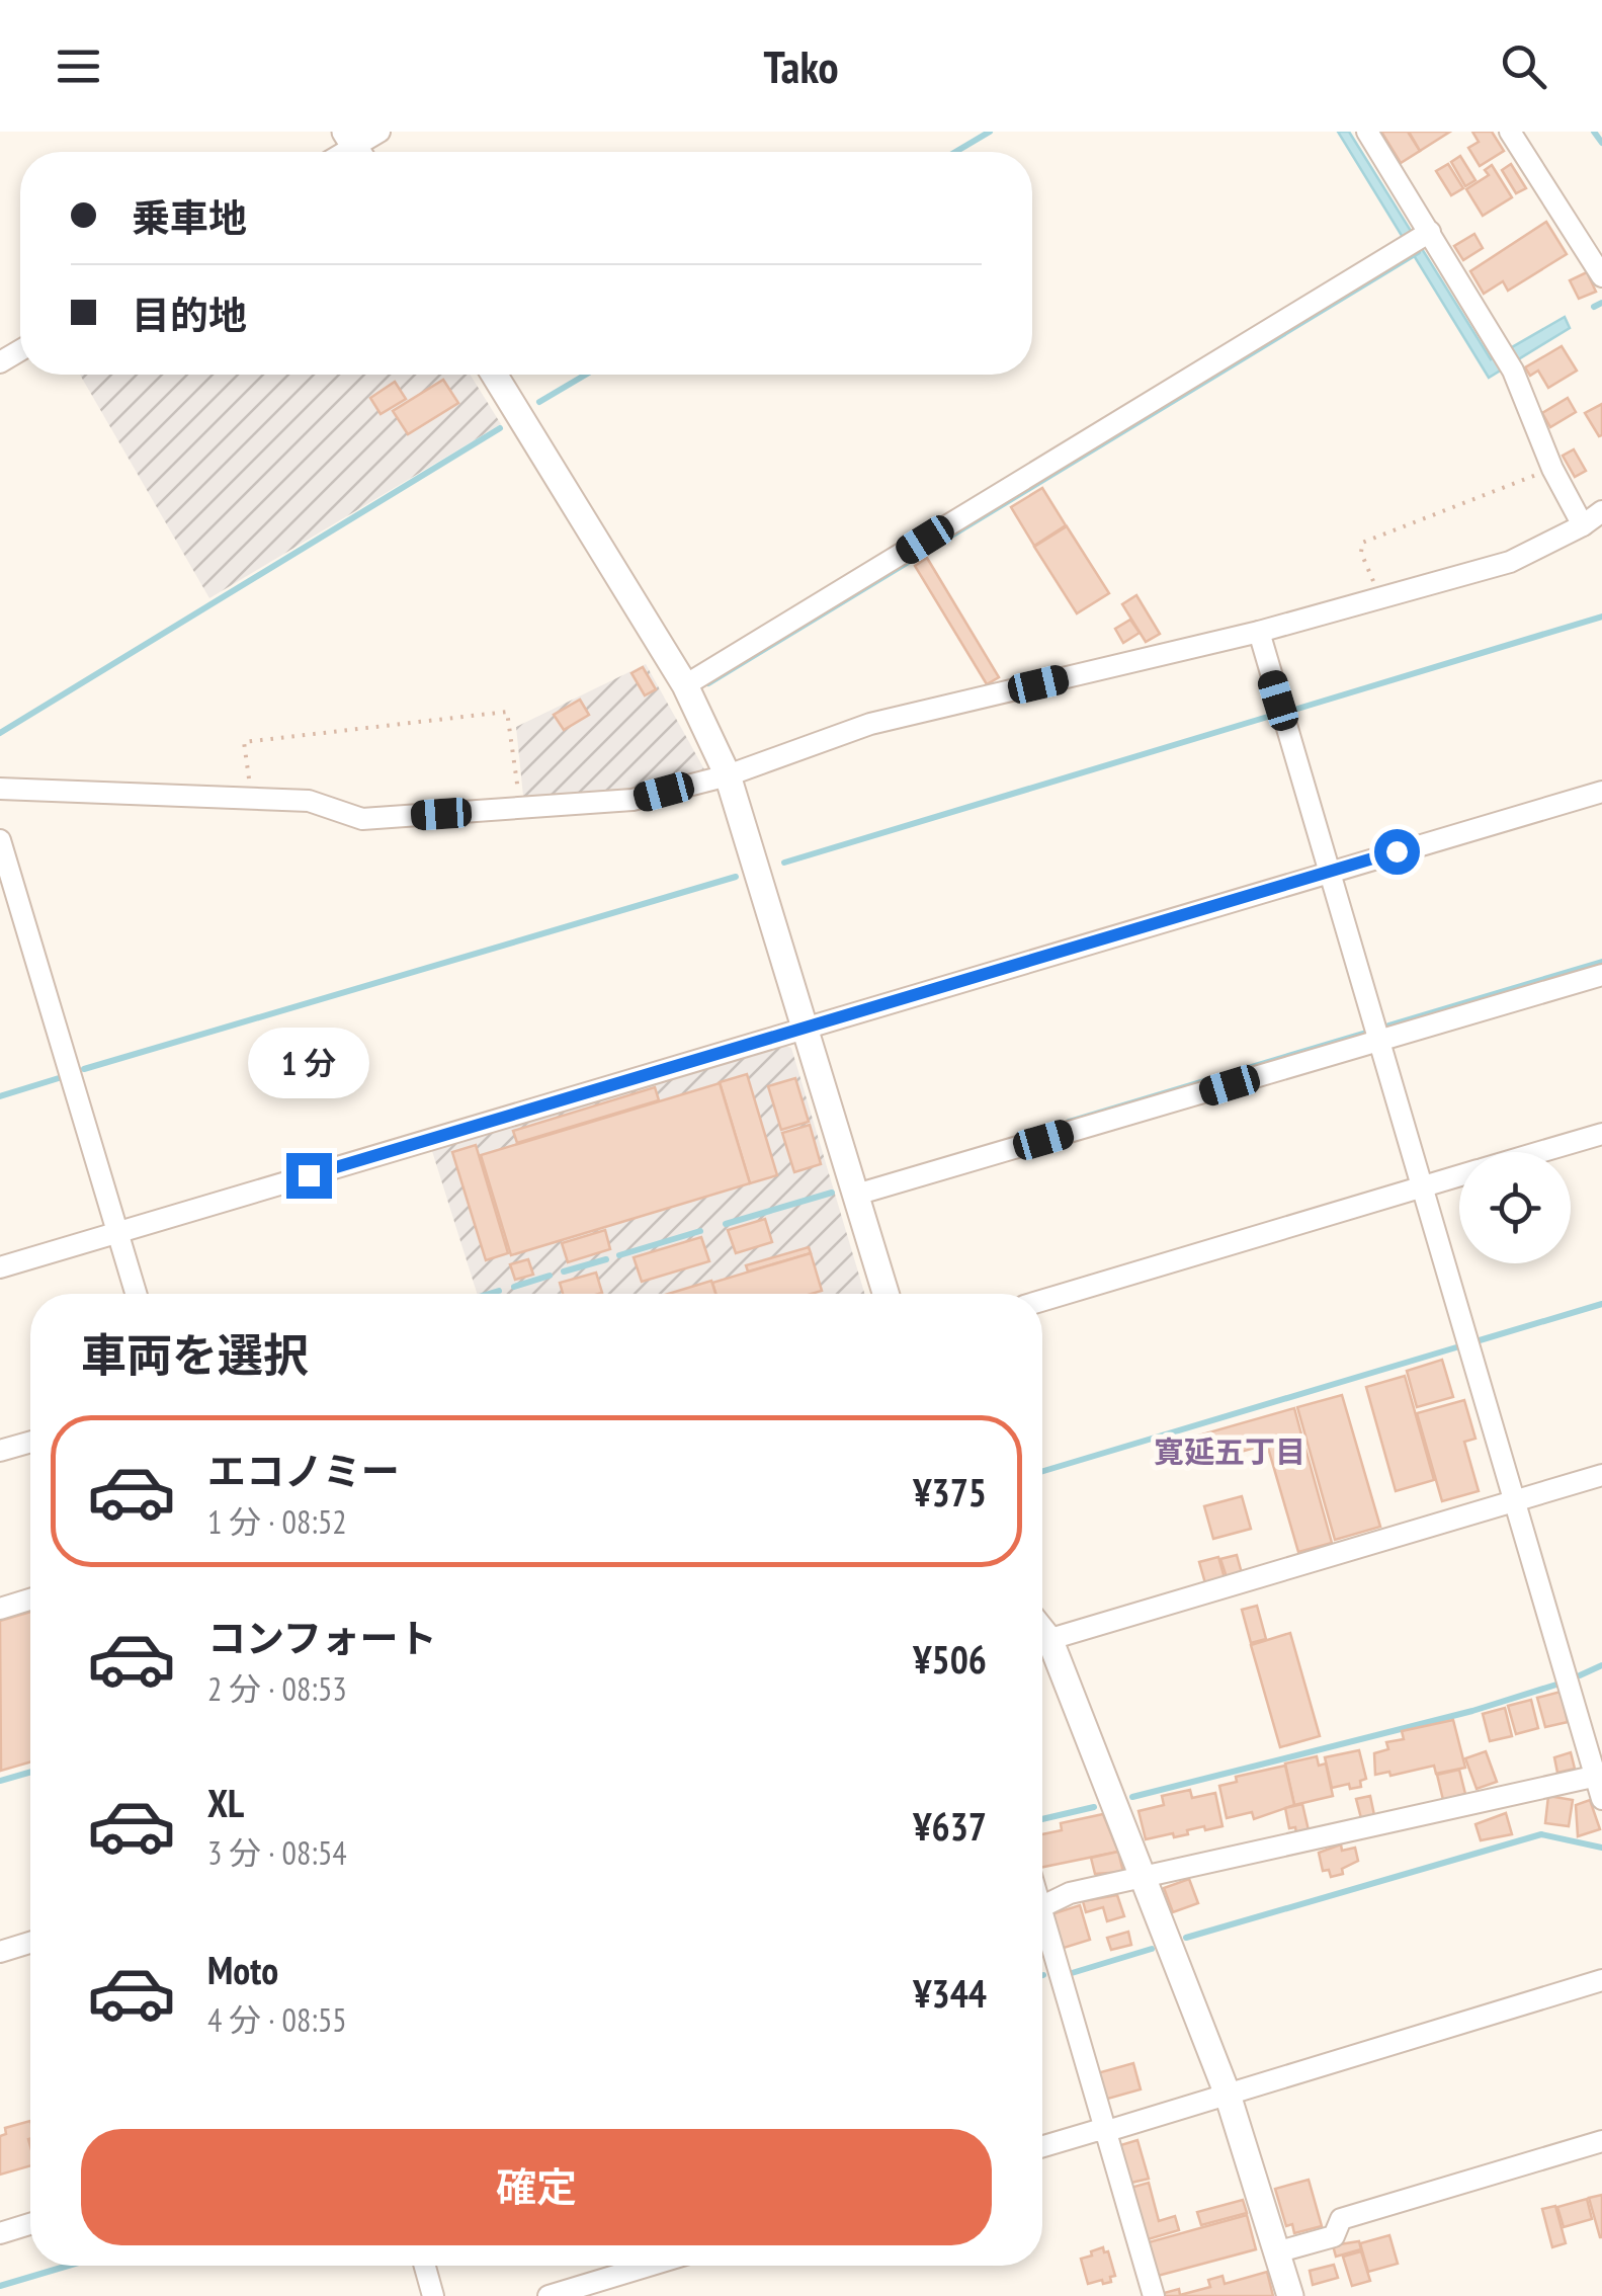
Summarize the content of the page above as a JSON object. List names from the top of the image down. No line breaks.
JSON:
{"districts":["寛延五丁目"],"page":{"header":"Tako","banner":["乗車地","目的地"],"bubble":"1 分","heading":"車両を選択","list":[{"name":"エコノミー","note":"1 分 · 08:52","value":"¥375"},{"name":"コンフォート","note":"2 分 · 08:53","value":"¥506"},{"name":"XL","note":"3 分 · 08:54","value":"¥637"},{"name":"Moto","note":"4 分 · 08:55","value":"¥344"}],"buttons":"確定"}}
